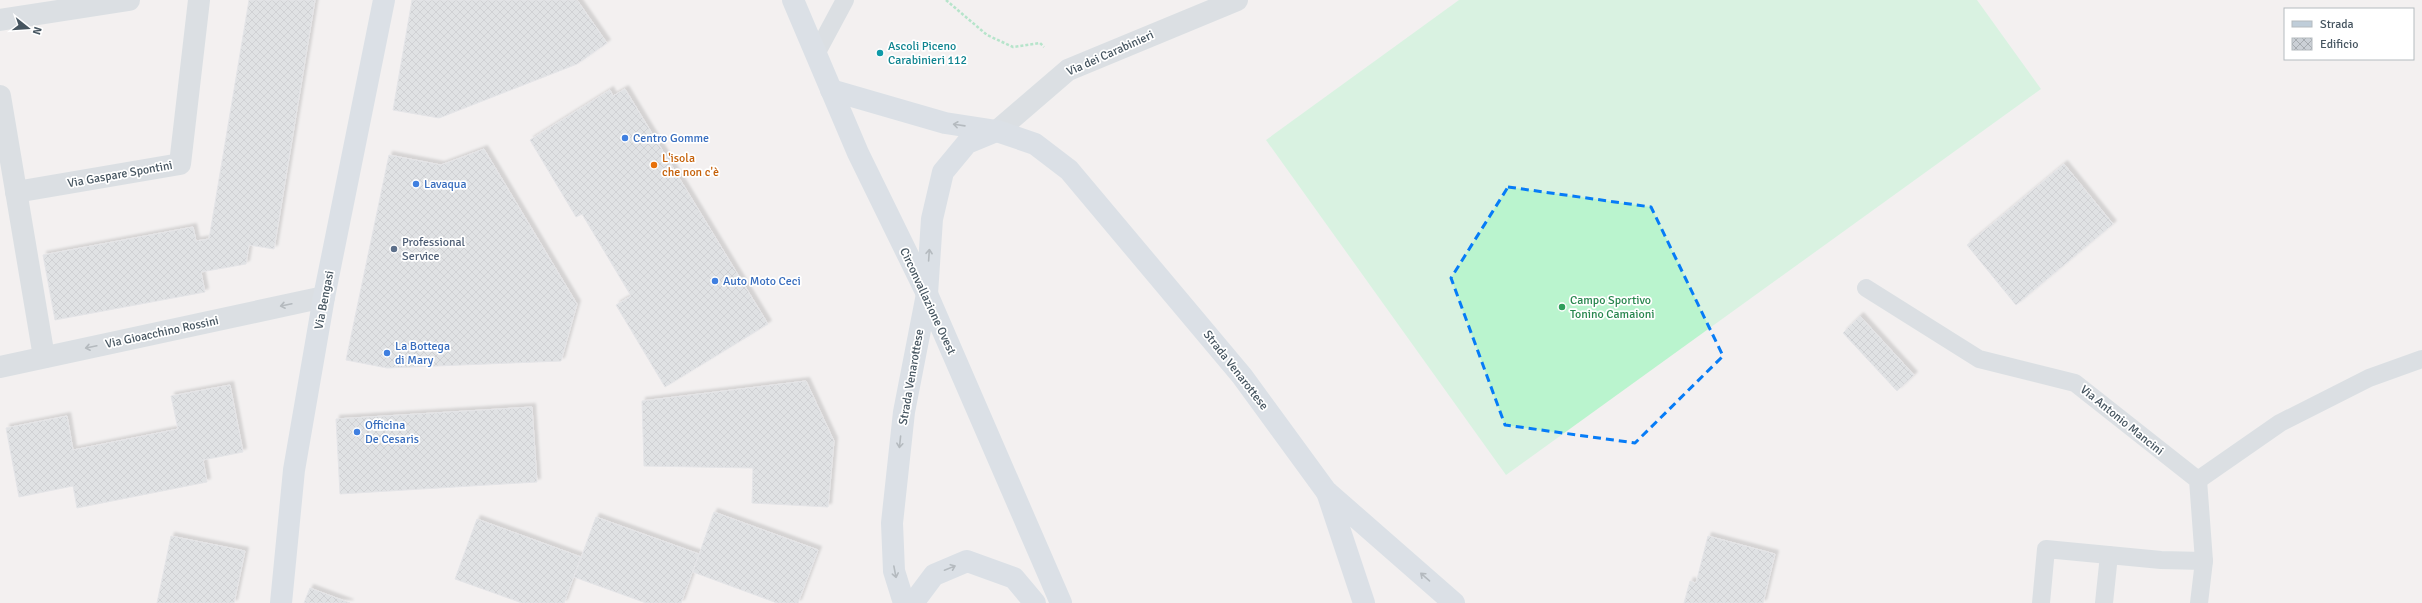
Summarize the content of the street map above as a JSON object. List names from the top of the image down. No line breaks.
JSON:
{"streets":{"main road":["Via Bengasi","Circonvallazione Ovest","Strada Venarottese"],"street":["Via dei Carabinieri","Via Gaspare Spontini","Via Gioacchino Rossini"],"lane":["Via Antonio Mancini"]},"crossings":[["Via dei Carabinieri","Strada Venarottese"],["Via Bengasi","Via Gioacchino Rossini"],["Circonvallazione Ovest","Strada Venarottese"]],"one_way":["Via Gioacchino Rossini"],"places":["Ascoli Piceno Carabinieri 112","Centro Gomme","L'isola che non c'è","Lavaqua","Professional Service","Auto Moto Ceci","Campo Sportivo Tonino Camaioni","La Bottega di Mary","Officina De Cesaris"],"legend":["Strada","Edificio"],"north":"right"}
